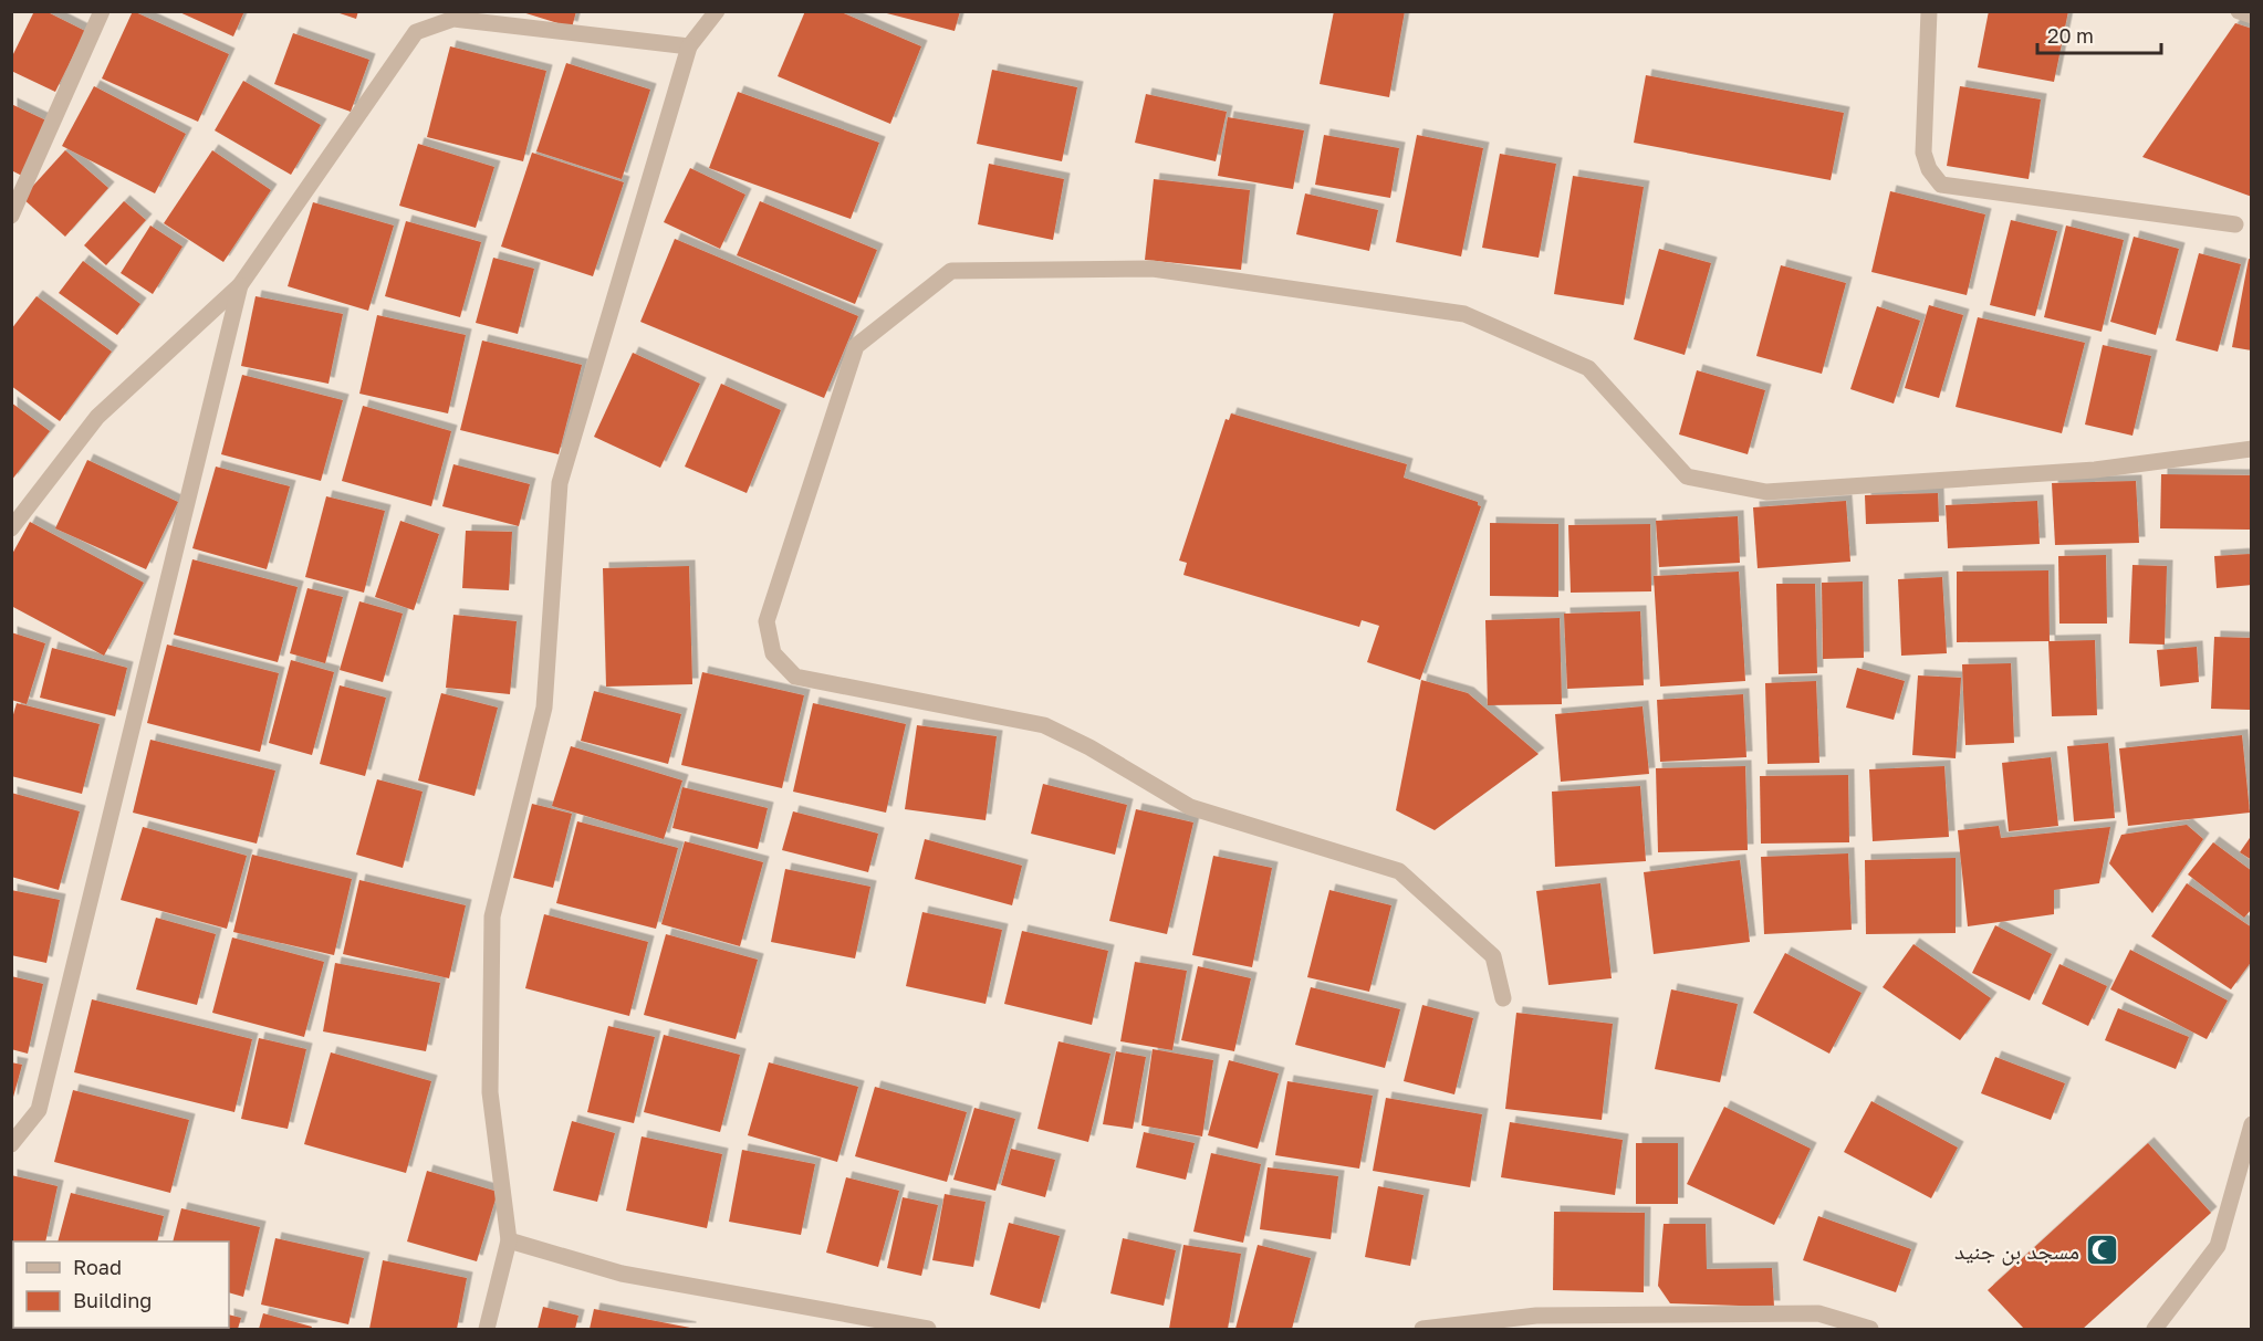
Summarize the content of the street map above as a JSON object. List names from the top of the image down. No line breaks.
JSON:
{"places":{"mosque":["مسجد بن جنيد"]},"legend":["Road","Building"],"scale_bar":"20 m"}
